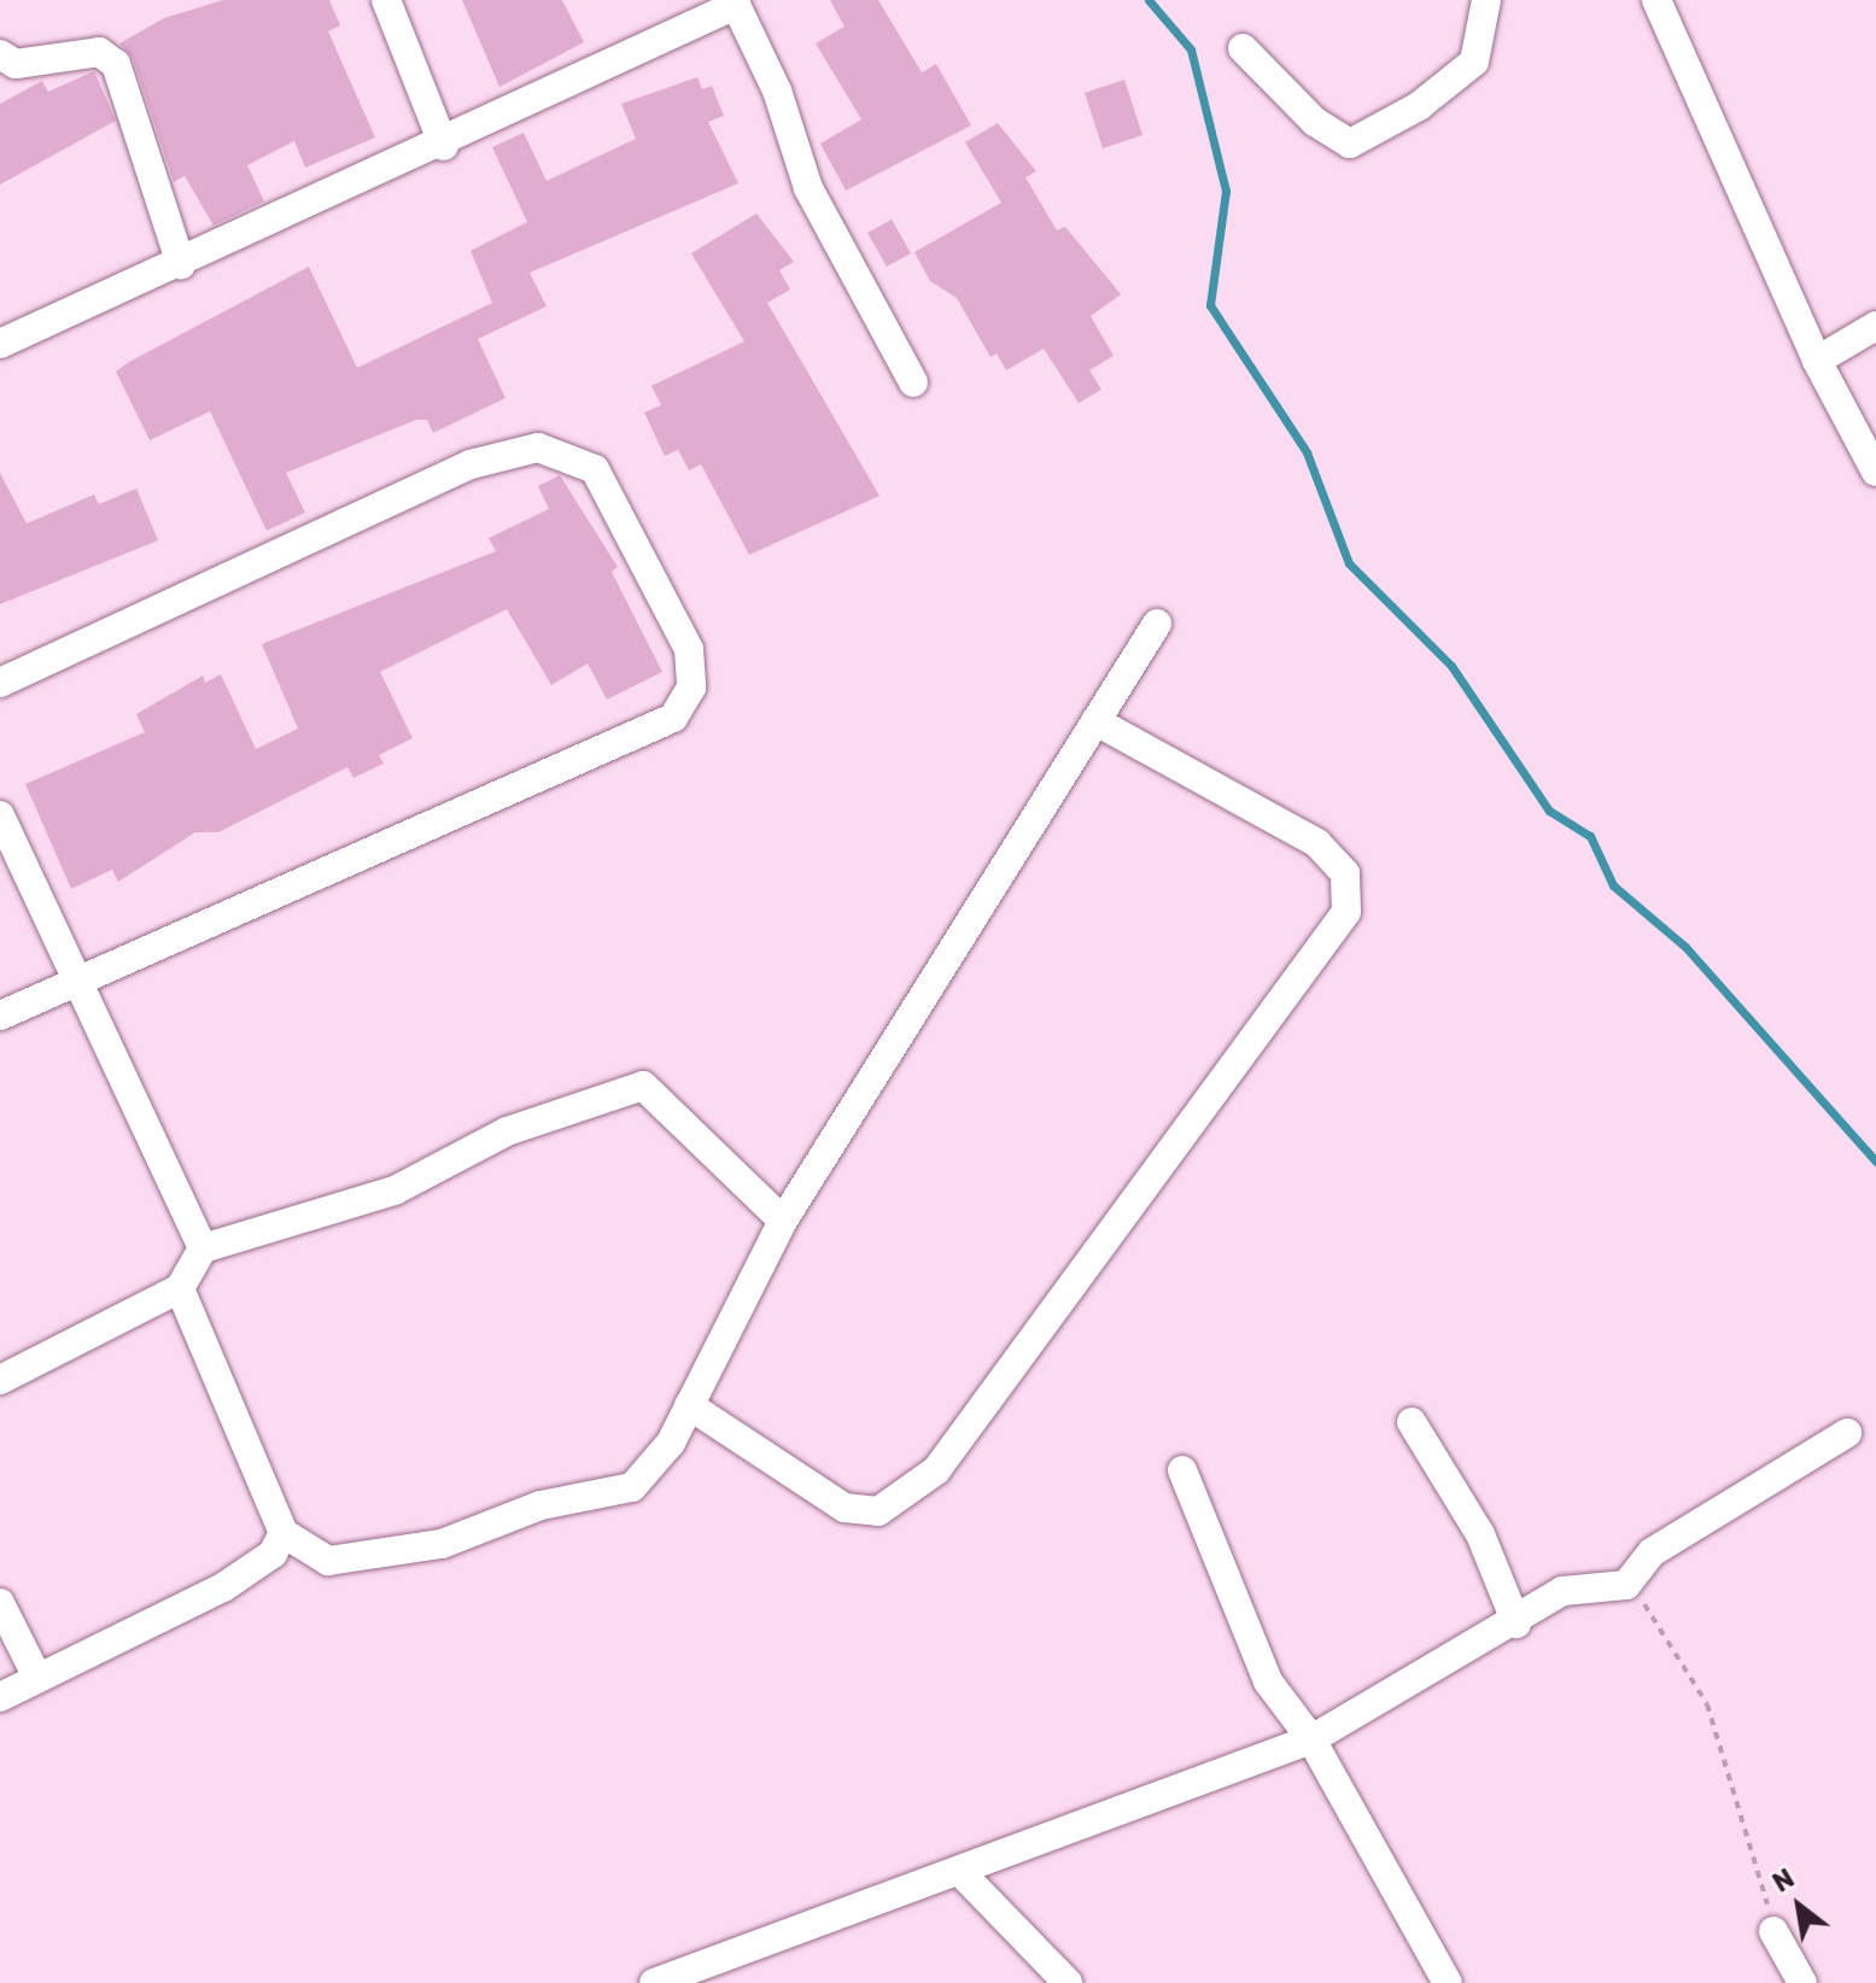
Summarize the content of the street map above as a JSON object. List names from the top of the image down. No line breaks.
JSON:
{"north":"top left"}
